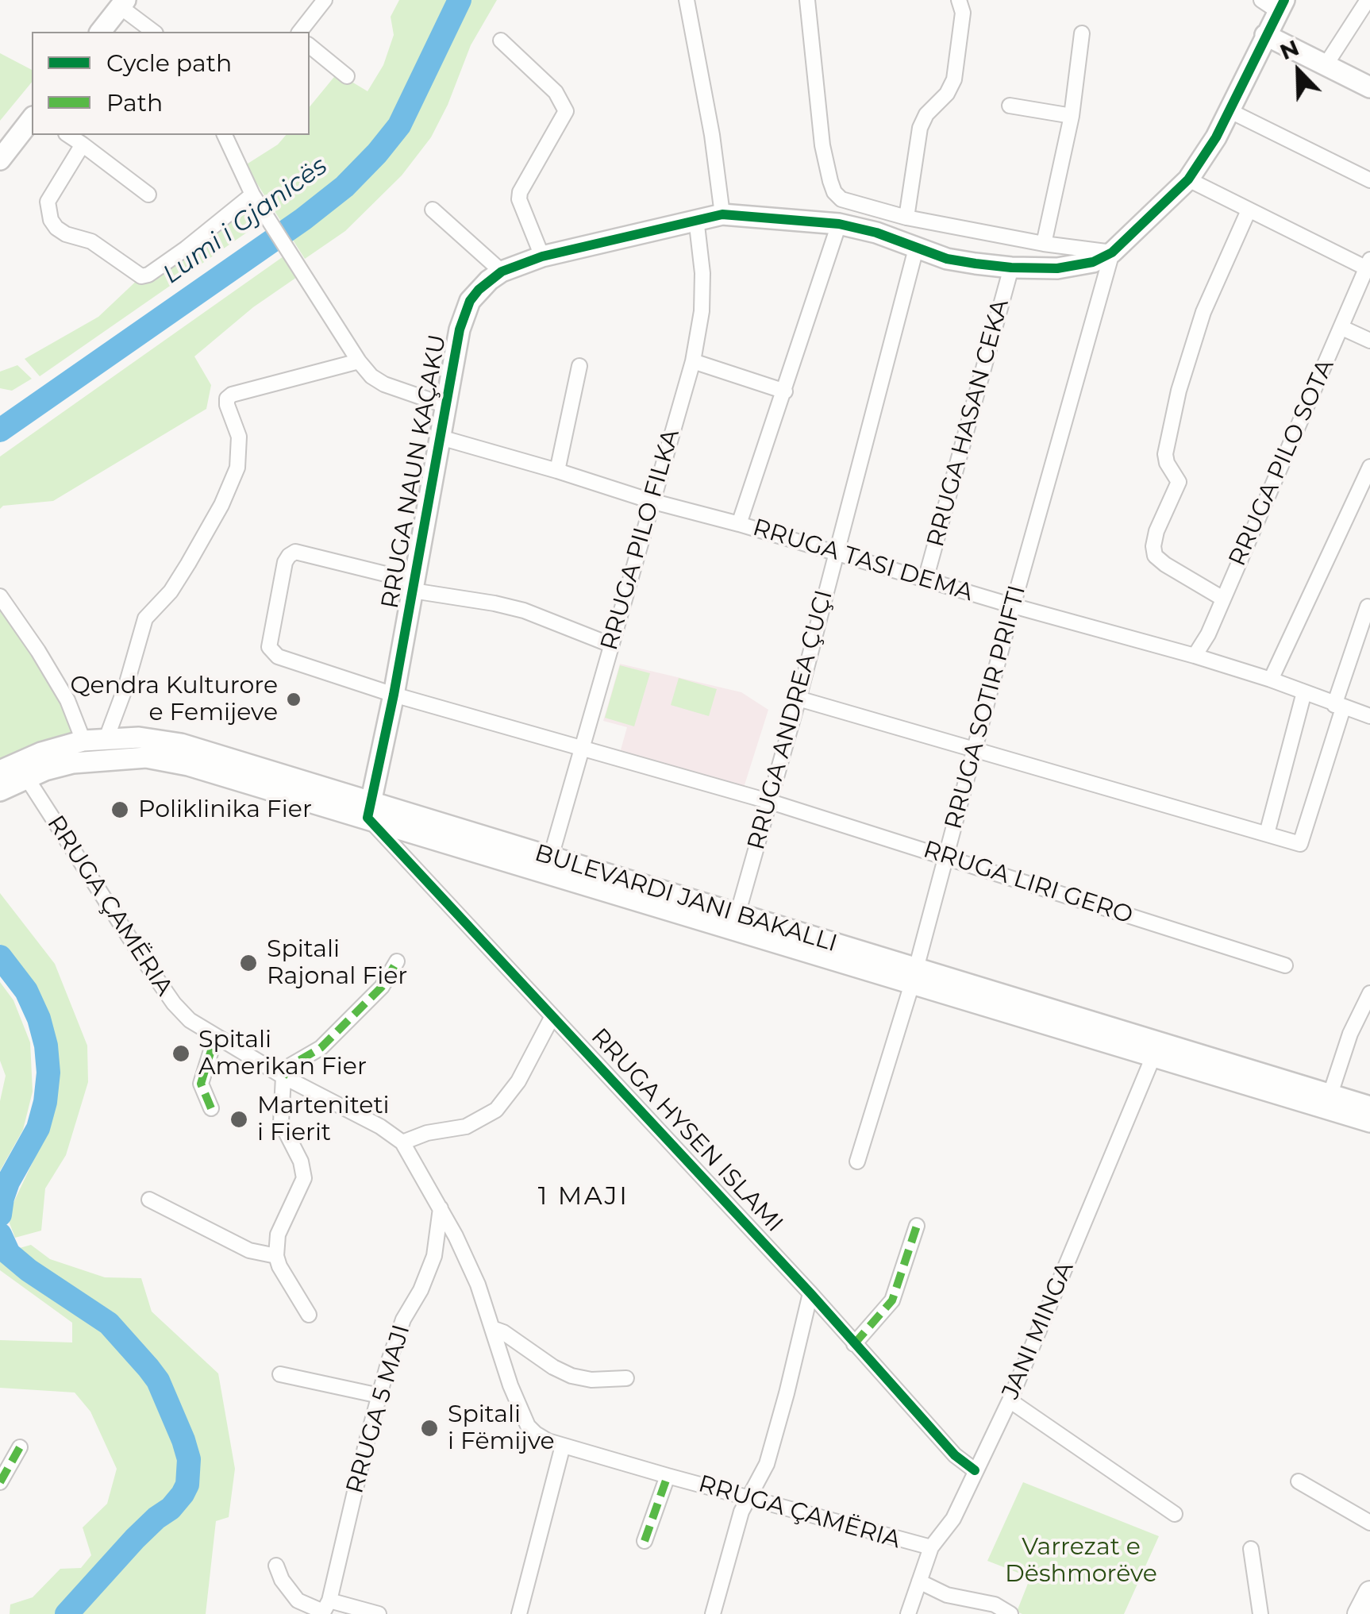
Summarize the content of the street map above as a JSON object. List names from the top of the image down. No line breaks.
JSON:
{"streets":{"main road":["RRUGA NAUN KAÇAKU","BULEVARDI JANI BAKALLI"],"street":["RRUGA HASAN CEKA","RRUGA PILO SOTA","RRUGA PILO FILKA","RRUGA TASI DEMA","RRUGA SOTIR PRIFTI","RRUGA ANDREA ÇUÇI","RRUGA LIRI GERO","RRUGA ÇAMËRIA","RRUGA HYSEN ISLAMI","JANI MINGA","RRUGA 5 MAJI"]},"crossings":[["RRUGA HASAN CEKA","RRUGA NAUN KAÇAKU"],["RRUGA HASAN CEKA","RRUGA TASI DEMA"],["RRUGA PILO SOTA","RRUGA TASI DEMA"],["RRUGA NAUN KAÇAKU","RRUGA PILO FILKA"],["RRUGA NAUN KAÇAKU","RRUGA TASI DEMA"],["RRUGA NAUN KAÇAKU","RRUGA SOTIR PRIFTI"],["RRUGA NAUN KAÇAKU","RRUGA ANDREA ÇUÇI"],["RRUGA NAUN KAÇAKU","BULEVARDI JANI BAKALLI"],["RRUGA NAUN KAÇAKU","RRUGA HYSEN ISLAMI"],["RRUGA PILO FILKA","RRUGA TASI DEMA"],["RRUGA PILO FILKA","RRUGA LIRI GERO"],["RRUGA PILO FILKA","BULEVARDI JANI BAKALLI"],["RRUGA TASI DEMA","RRUGA SOTIR PRIFTI"],["RRUGA TASI DEMA","RRUGA ANDREA ÇUÇI"],["RRUGA SOTIR PRIFTI","RRUGA LIRI GERO"],["RRUGA SOTIR PRIFTI","BULEVARDI JANI BAKALLI"],["RRUGA ANDREA ÇUÇI","RRUGA LIRI GERO"],["RRUGA ANDREA ÇUÇI","BULEVARDI JANI BAKALLI"],["BULEVARDI JANI BAKALLI","RRUGA ÇAMËRIA"],["BULEVARDI JANI BAKALLI","RRUGA HYSEN ISLAMI"],["BULEVARDI JANI BAKALLI","JANI MINGA"],["RRUGA ÇAMËRIA","JANI MINGA"],["RRUGA ÇAMËRIA","RRUGA 5 MAJI"],["RRUGA HYSEN ISLAMI","JANI MINGA"]],"districts":["1 MAJI"],"water":["Lumi i Gjanicës"],"parks":["Varrezat e Dëshmorëve"],"places":["Qendra Kulturore e Femijeve","Poliklinika Fier","Spitali Rajonal Fier","Spitali Amerikan Fier","Marteniteti i Fierit","Spitali i Fëmijve"],"legend":["Cycle path","Path"],"north":"top left"}
